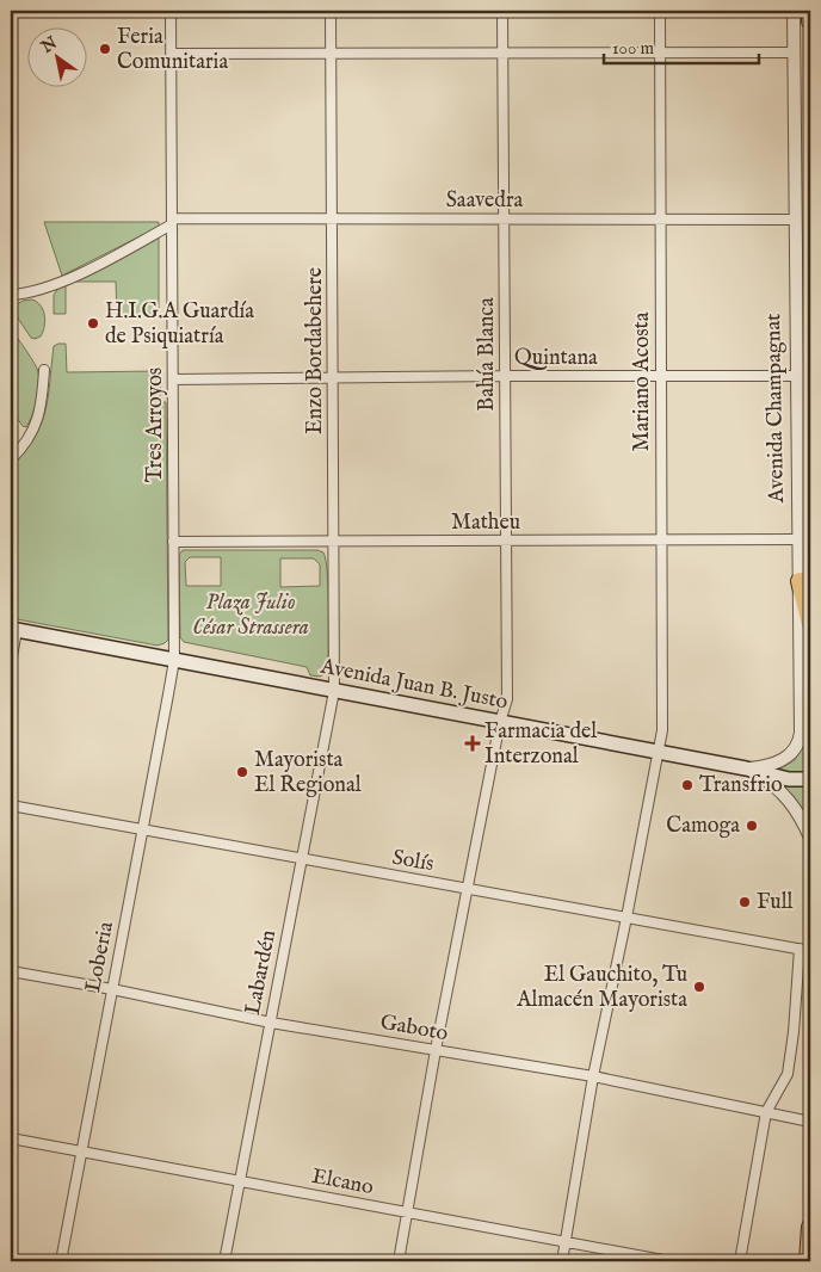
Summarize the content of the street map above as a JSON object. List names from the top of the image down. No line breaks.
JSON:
{"streets":{"main road":["Avenida Juan B. Justo"],"street":["Saavedra","Enzo Bordabehere","Bahía Blanca","Quintana","Mariano Acosta","Avenida Champagnat","Tres Arroyos","Matheu","Solís","Loberia","Labardén","Gaboto","Elcano"]},"crossings":[["Saavedra","Enzo Bordabehere"],["Saavedra","Bahía Blanca"],["Saavedra","Mariano Acosta"],["Saavedra","Avenida Champagnat"],["Saavedra","Tres Arroyos"],["Enzo Bordabehere","Quintana"],["Enzo Bordabehere","Matheu"],["Enzo Bordabehere","Avenida Juan B. Justo"],["Enzo Bordabehere","Labardén"],["Bahía Blanca","Quintana"],["Bahía Blanca","Matheu"],["Bahía Blanca","Avenida Juan B. Justo"],["Bahía Blanca","Solís"],["Bahía Blanca","Gaboto"],["Bahía Blanca","Elcano"],["Quintana","Mariano Acosta"],["Quintana","Avenida Champagnat"],["Quintana","Tres Arroyos"],["Mariano Acosta","Matheu"],["Mariano Acosta","Avenida Juan B. Justo"],["Mariano Acosta","Solís"],["Mariano Acosta","Gaboto"],["Mariano Acosta","Elcano"],["Avenida Champagnat","Matheu"],["Avenida Champagnat","Avenida Juan B. Justo"],["Tres Arroyos","Matheu"],["Tres Arroyos","Avenida Juan B. Justo"],["Tres Arroyos","Loberia"],["Avenida Juan B. Justo","Loberia"],["Avenida Juan B. Justo","Labardén"],["Solís","Loberia"],["Solís","Labardén"],["Loberia","Gaboto"],["Loberia","Elcano"],["Labardén","Gaboto"],["Labardén","Elcano"]],"parks":["Plaza Julio César Strassera"],"places":{"other":["Feria Comunitaria","H.I.G.A Guardía de Psiquiatría","Mayorista El Regional","Transfrio","Camoga","Full","El Gauchito, Tu Almacén Mayorista"],"health":["Farmacia del Interzonal"]},"scale_bar":"100 m","north":"top left"}
